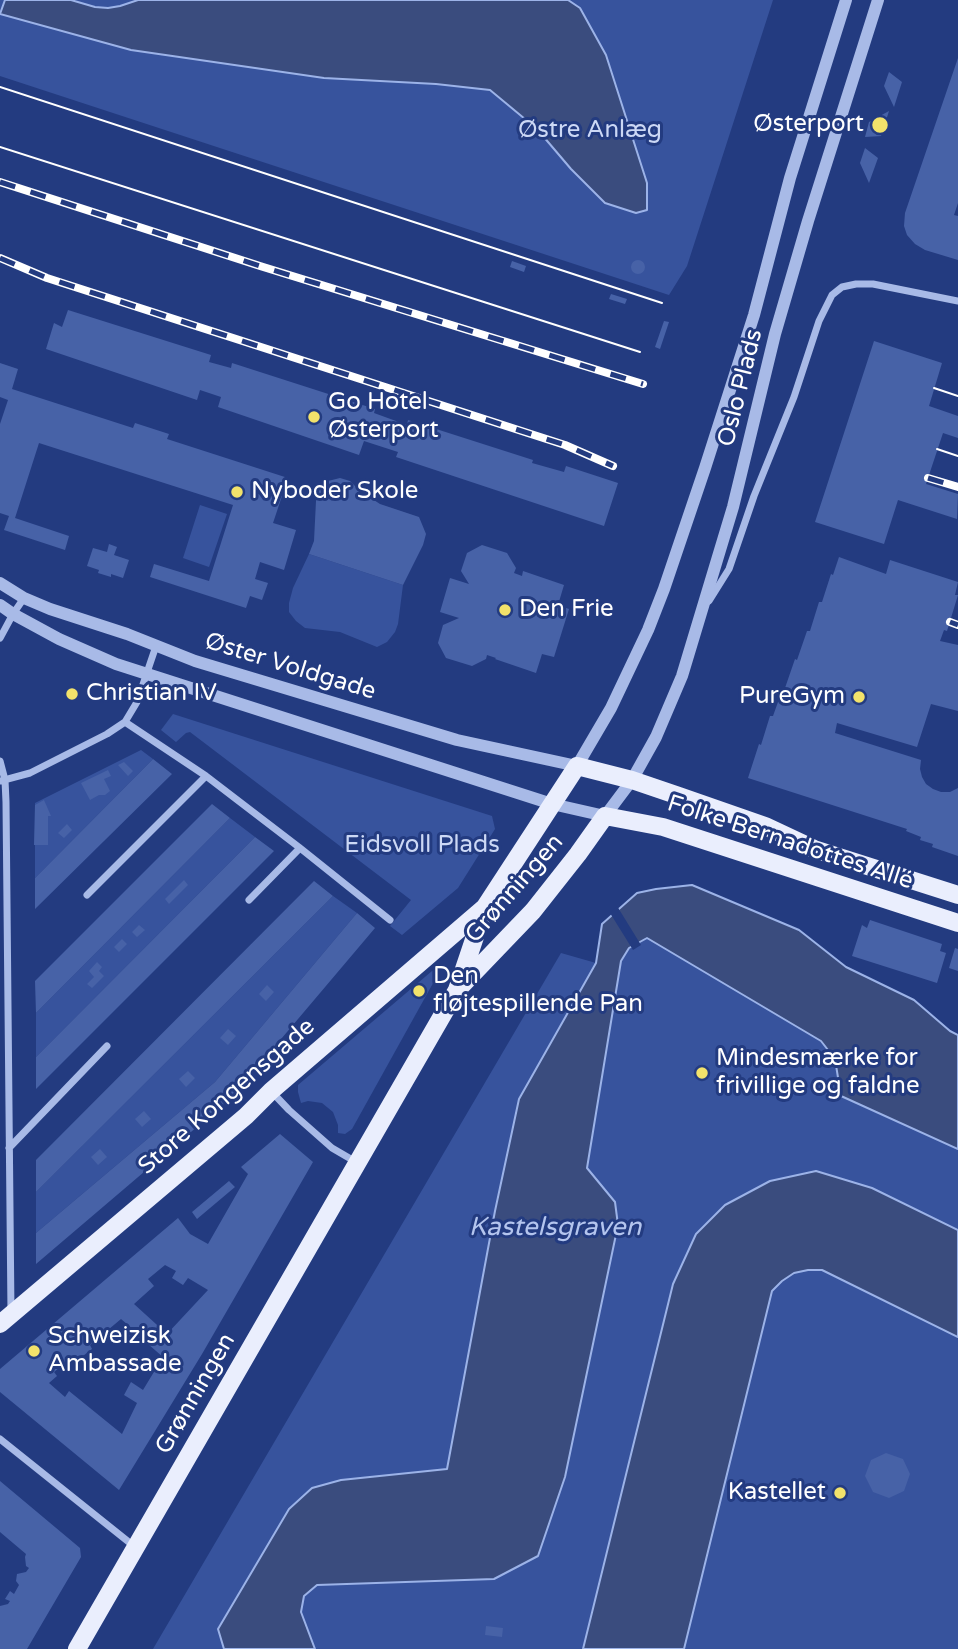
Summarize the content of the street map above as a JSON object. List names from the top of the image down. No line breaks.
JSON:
{"streets":{"main road":["Folke Bernadottes Allé","Grønningen","Store Kongensgade"],"street":["Oslo Plads","Øster Voldgade"]},"crossings":[["Oslo Plads","Øster Voldgade"],["Oslo Plads","Folke Bernadottes Allé"],["Oslo Plads","Grønningen"],["Øster Voldgade","Folke Bernadottes Allé"],["Øster Voldgade","Grønningen"],["Folke Bernadottes Allé","Grønningen"],["Grønningen","Store Kongensgade"]],"water":["Kastelsgraven"],"parks":["Østre Anlæg","Eidsvoll Plads"],"places":["Østerport","Go Hotel Østerport","Nyboder Skole","Den Frie","Christian IV","PureGym","Den fløjtespillende Pan","Mindesmærke for frivillige og faldne","Schweizisk Ambassade","Kastellet"]}
